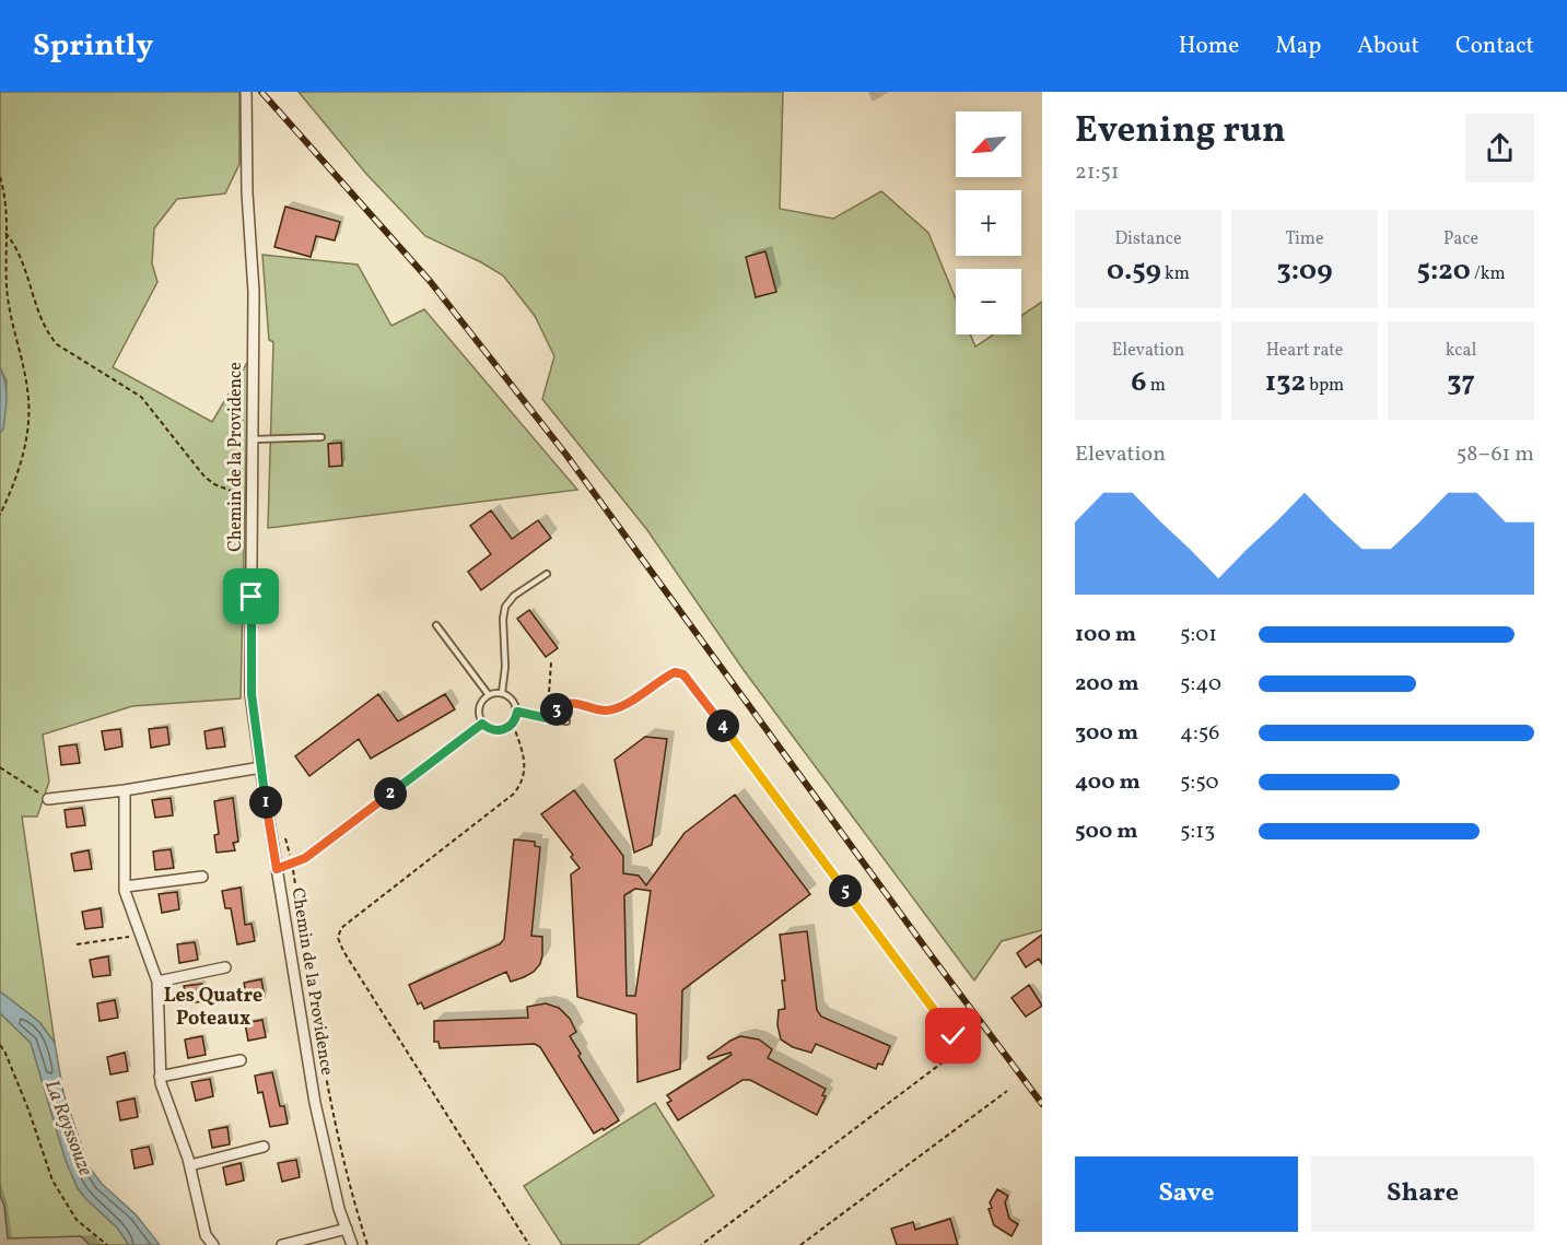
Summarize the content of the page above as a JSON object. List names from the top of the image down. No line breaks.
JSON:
{"streets":{"street":["Chemin de la Providence"]},"districts":["Les Quatre Poteaux"],"water":["La Reyssouze"],"north":"bottom left","page":{"header":"Sprintly","nav":["Home","Map","About","Contact"],"heading":["Evening run","21:51"],"map_buttons":["+","−"],"stats":[["Distance","0.59 km"],["Time","3:09"],["Pace","5:20 /km"],["Elevation","6 m"],["Heart rate","132 bpm"],["kcal","37"]],"chart":["Elevation","58–61 m"],"list":[{"name":"100 m","note":"5:01"},{"name":"200 m","note":"5:40"},{"name":"300 m","note":"4:56"},{"name":"400 m","note":"5:50"},{"name":"500 m","note":"5:13"}],"pins":["3","4","2","1","5"],"buttons":["Save","Share"]}}
